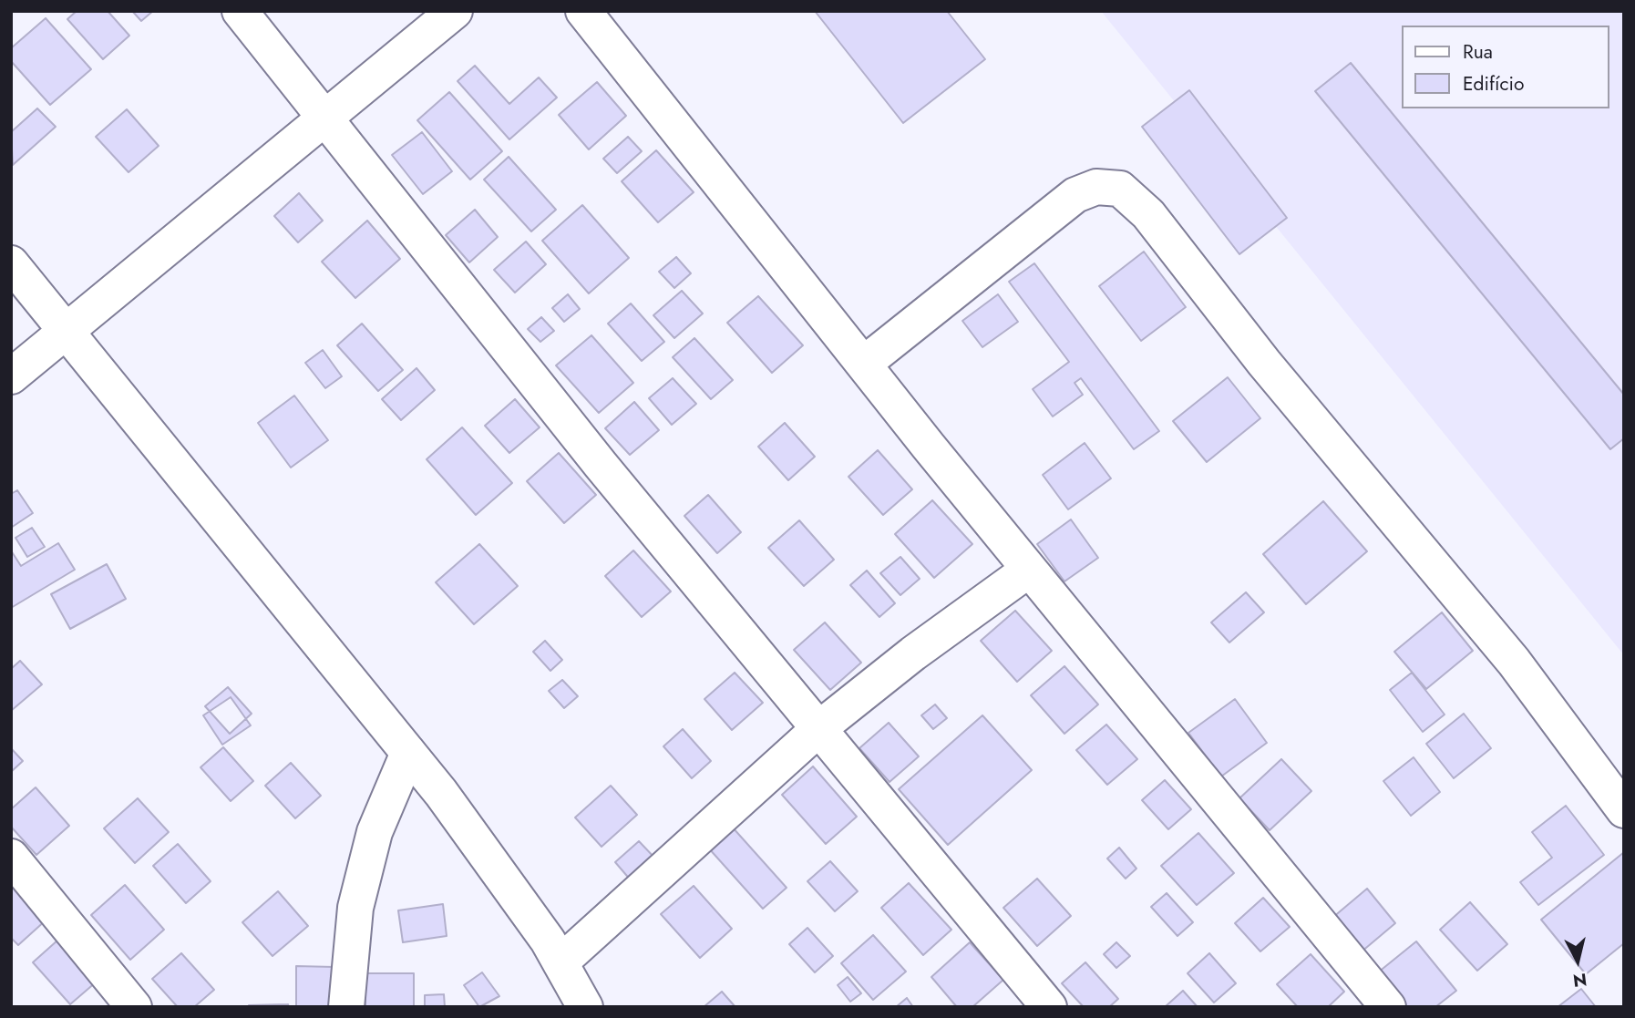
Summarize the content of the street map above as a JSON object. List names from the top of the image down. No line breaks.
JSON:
{"legend":["Rua","Edifício"],"north":"bottom"}
